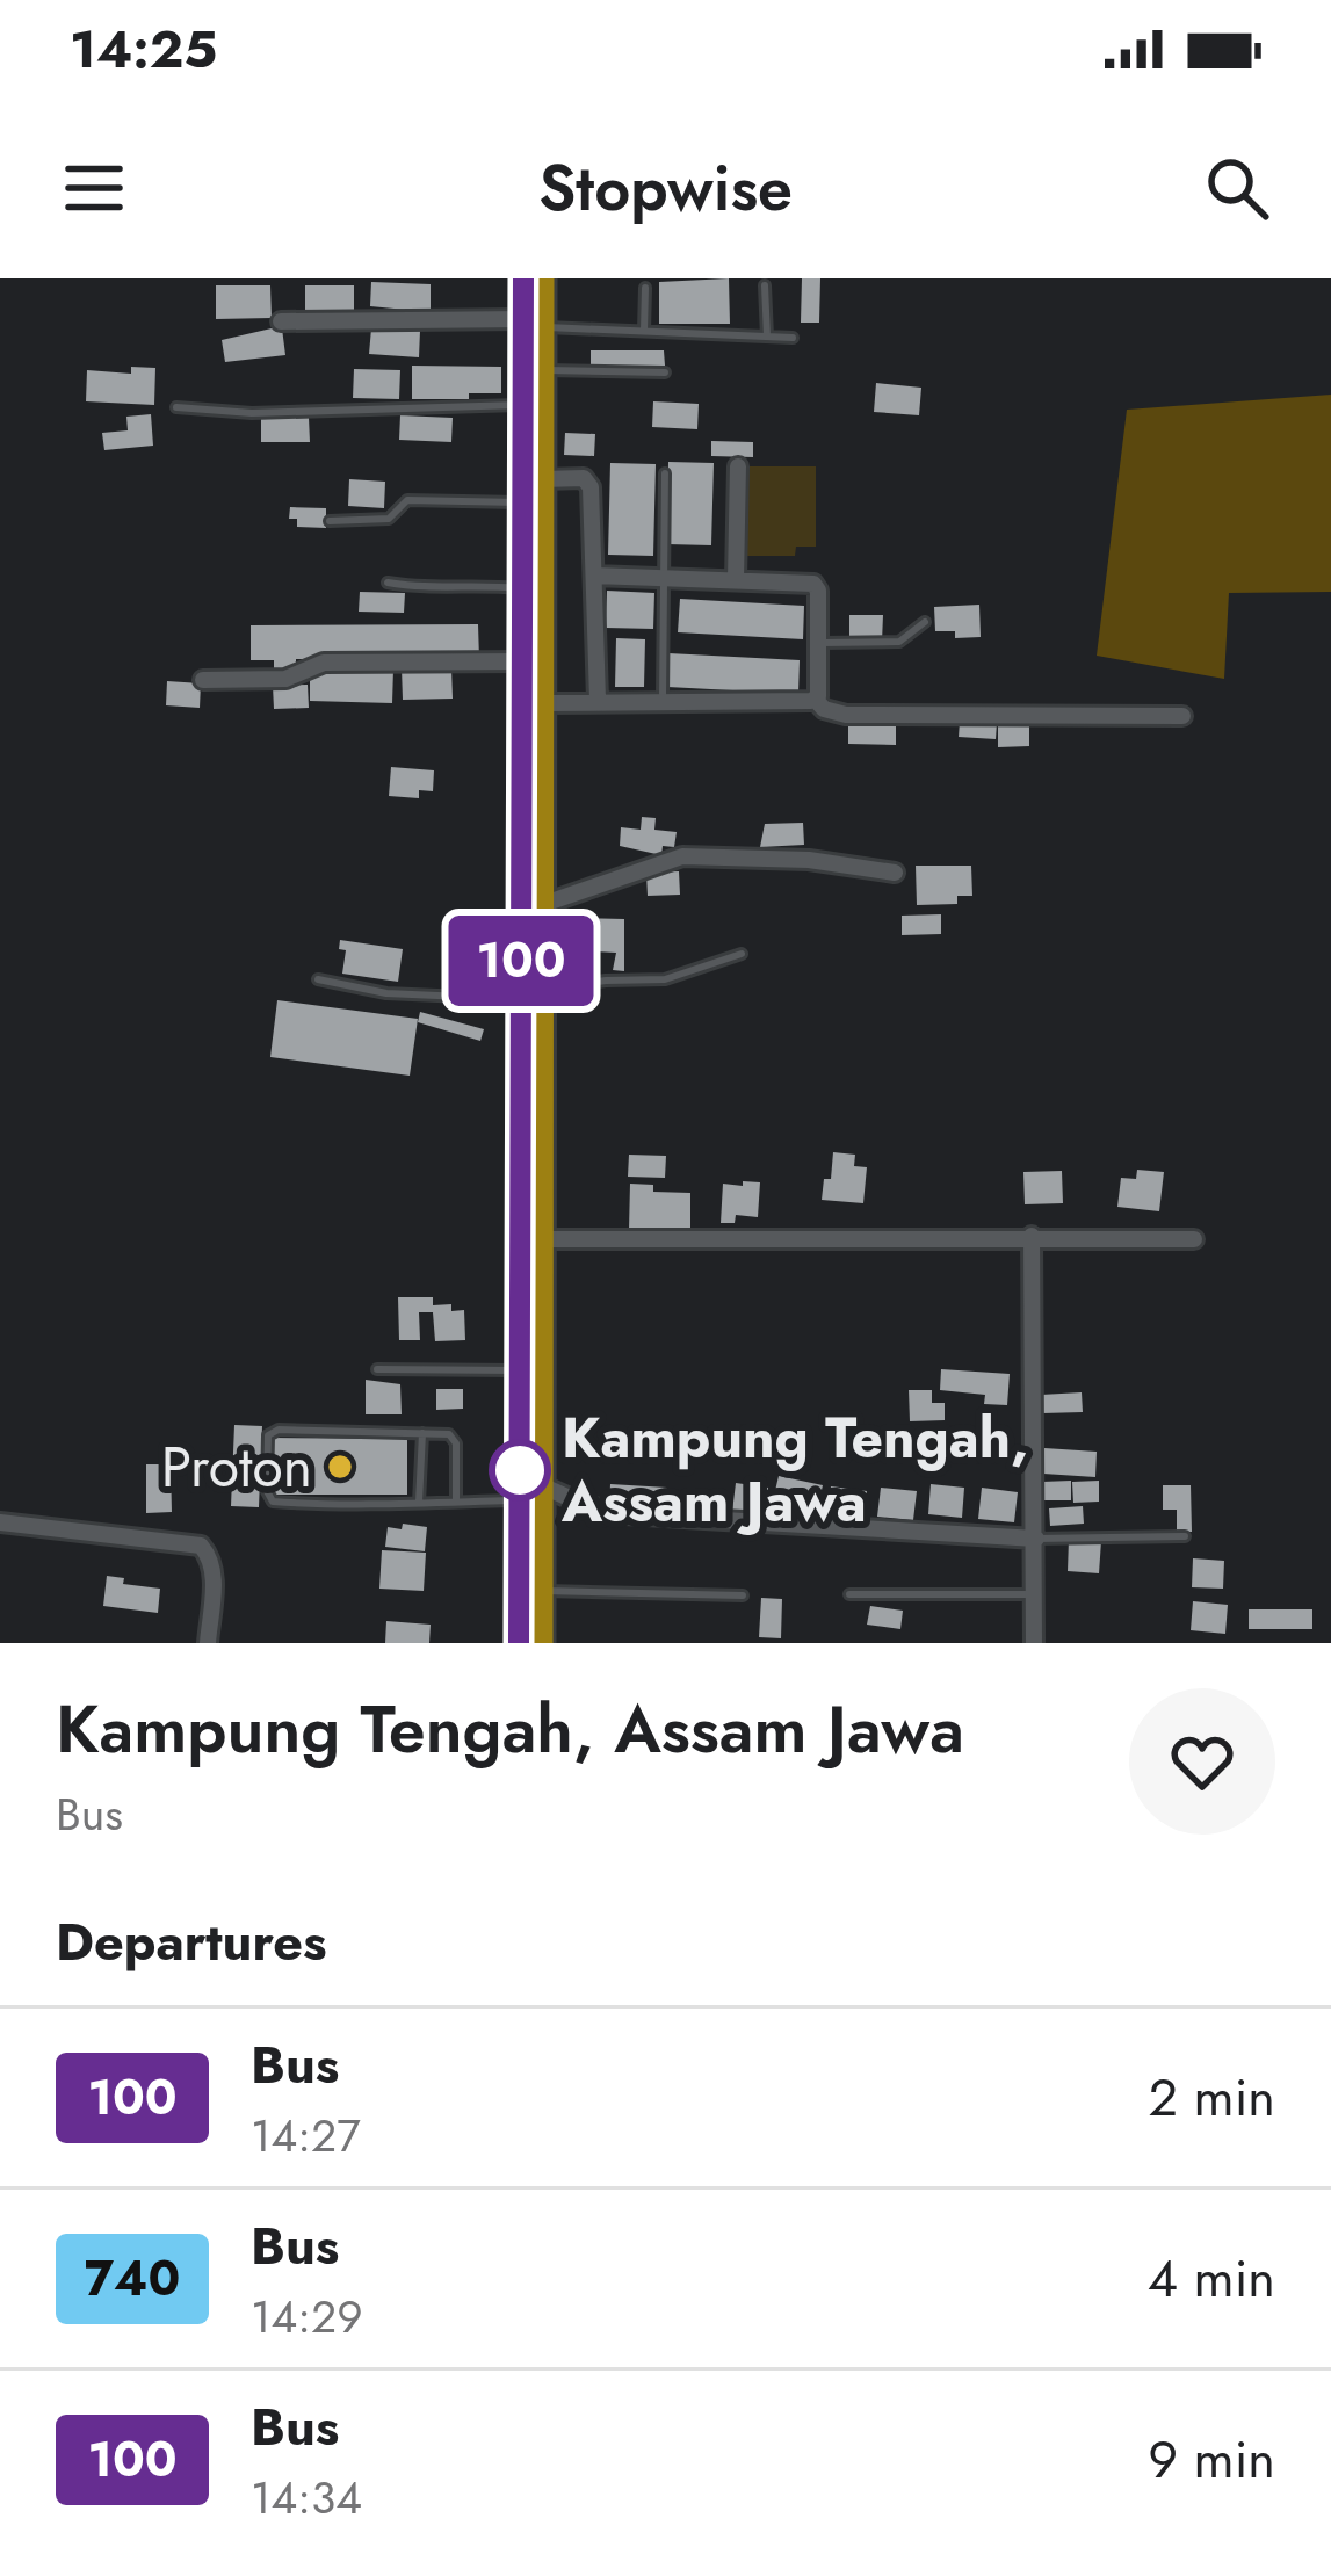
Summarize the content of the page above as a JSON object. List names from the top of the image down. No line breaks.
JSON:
{"places":["Proton","Kampung Tengah, Assam Jawa"],"lines":["bus line 100"],"page":{"status":"14:25","header":"Stopwise","on_map":"100","heading":[["Kampung Tengah, Assam Jawa","Bus"],"Departures"],"list":[{"mark":"100","name":"Bus","note":"14:27","value":"2 min"},{"mark":"740","name":"Bus","note":"14:29","value":"4 min"},{"mark":"100","name":"Bus","note":"14:34","value":"9 min"}]}}
